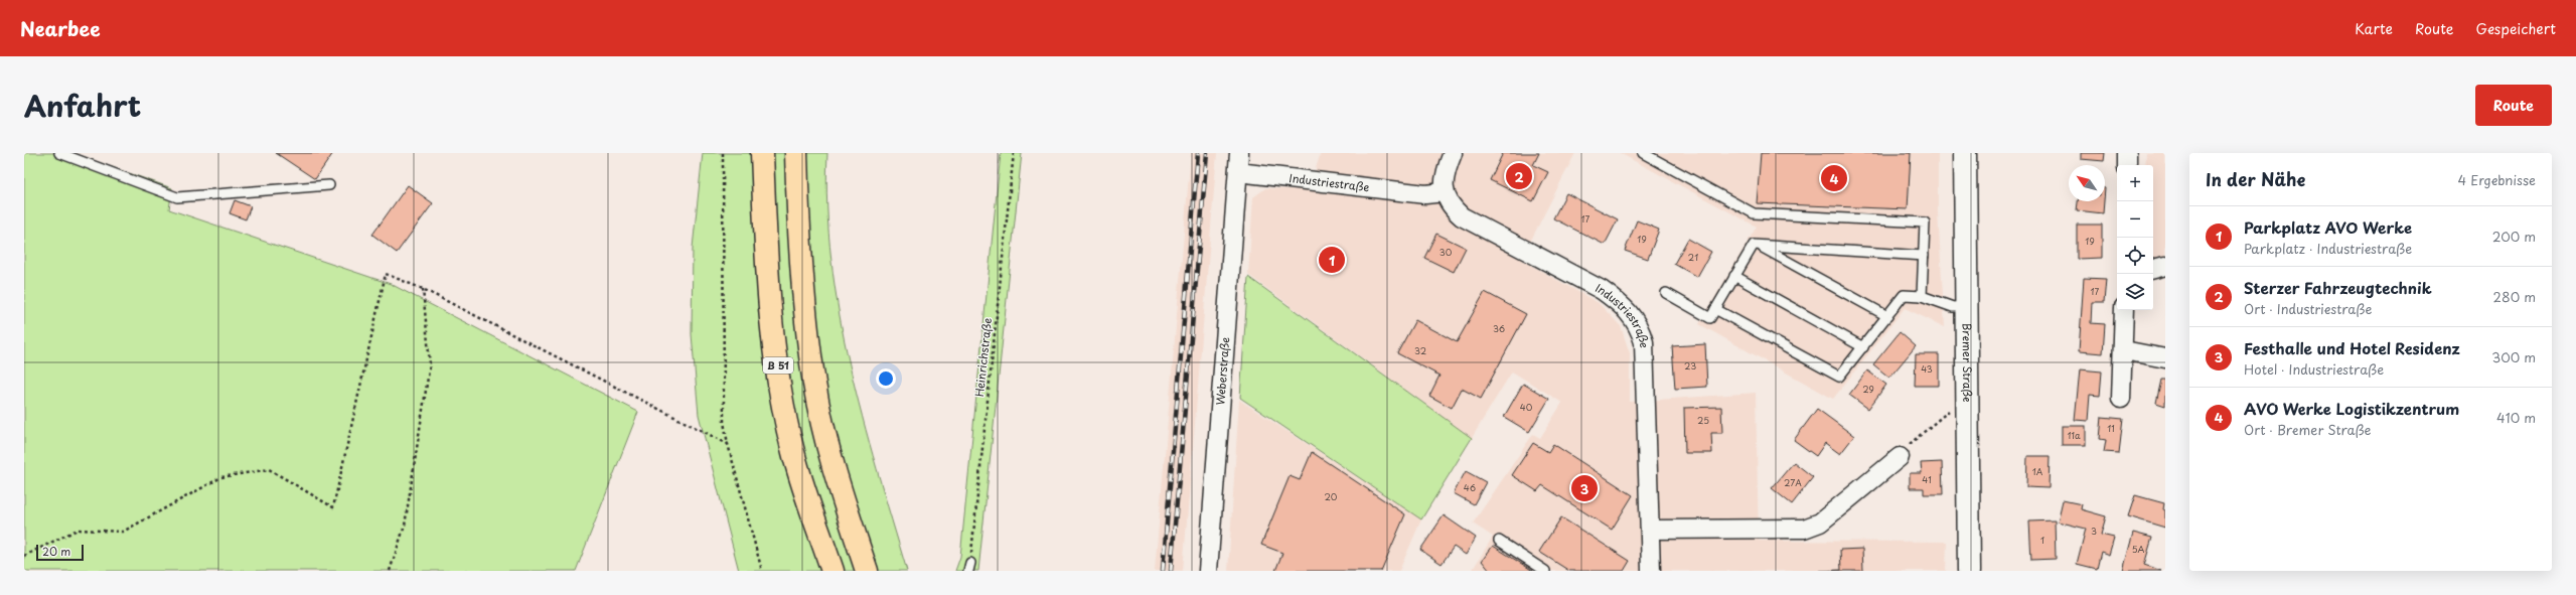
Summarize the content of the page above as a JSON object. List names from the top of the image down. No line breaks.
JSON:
{"streets":{"highway":["B 51"],"street":["Industriestraße","Bremer Straße","Weberstraße"],"path":["Heinrichstraße"]},"crossings":[["Industriestraße","Weberstraße"]],"house_numbers":["17","19","19","30","21","17","36","32","23","43","29","40","25","11","11a","1A","41","27A","46","20","3","1","5A"],"scale_bar":"20 m","north":"top left","page":{"header":"Nearbee","nav":["Karte","Route","Gespeichert"],"title":"Anfahrt","buttons":"Route","heading":["In der Nähe","4 Ergebnisse"],"pins":["2","4","1","3"],"map_buttons":["+","−"],"list":[{"mark":"1","name":"Parkplatz AVO Werke","note":"Parkplatz · Industriestraße","value":"200 m"},{"mark":"2","name":"Sterzer Fahrzeugtechnik","note":"Ort · Industriestraße","value":"280 m"},{"mark":"3","name":"Festhalle und Hotel Residenz","note":"Hotel · Industriestraße","value":"300 m"},{"mark":"4","name":"AVO Werke Logistikzentrum","note":"Ort · Bremer Straße","value":"410 m"}],"scale":"20 m"}}
